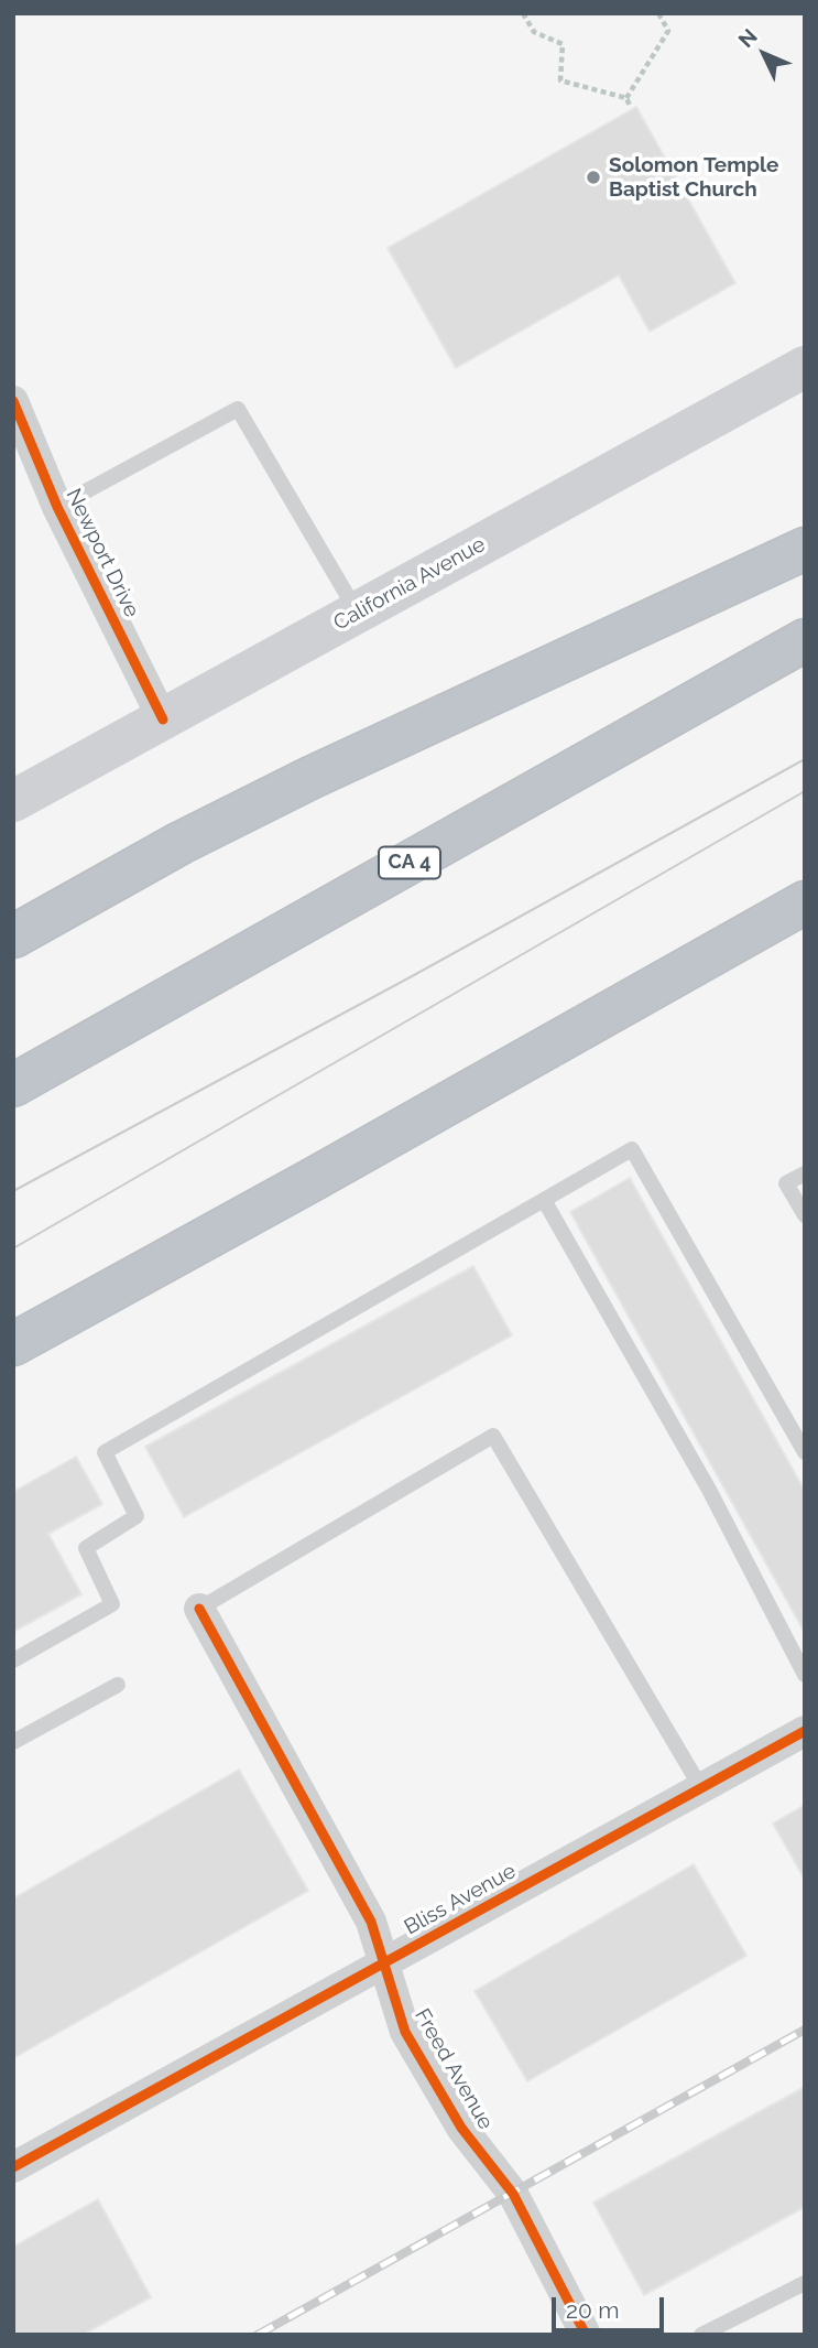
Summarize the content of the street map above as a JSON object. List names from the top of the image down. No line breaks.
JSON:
{"streets":{"highway":["CA 4"],"main road":["California Avenue"],"street":["Newport Drive","Bliss Avenue","Freed Avenue"]},"crossings":[["Newport Drive","California Avenue"],["Bliss Avenue","Freed Avenue"]],"places":["Solomon Temple Baptist Church"],"scale_bar":"20 m","north":"top left"}
